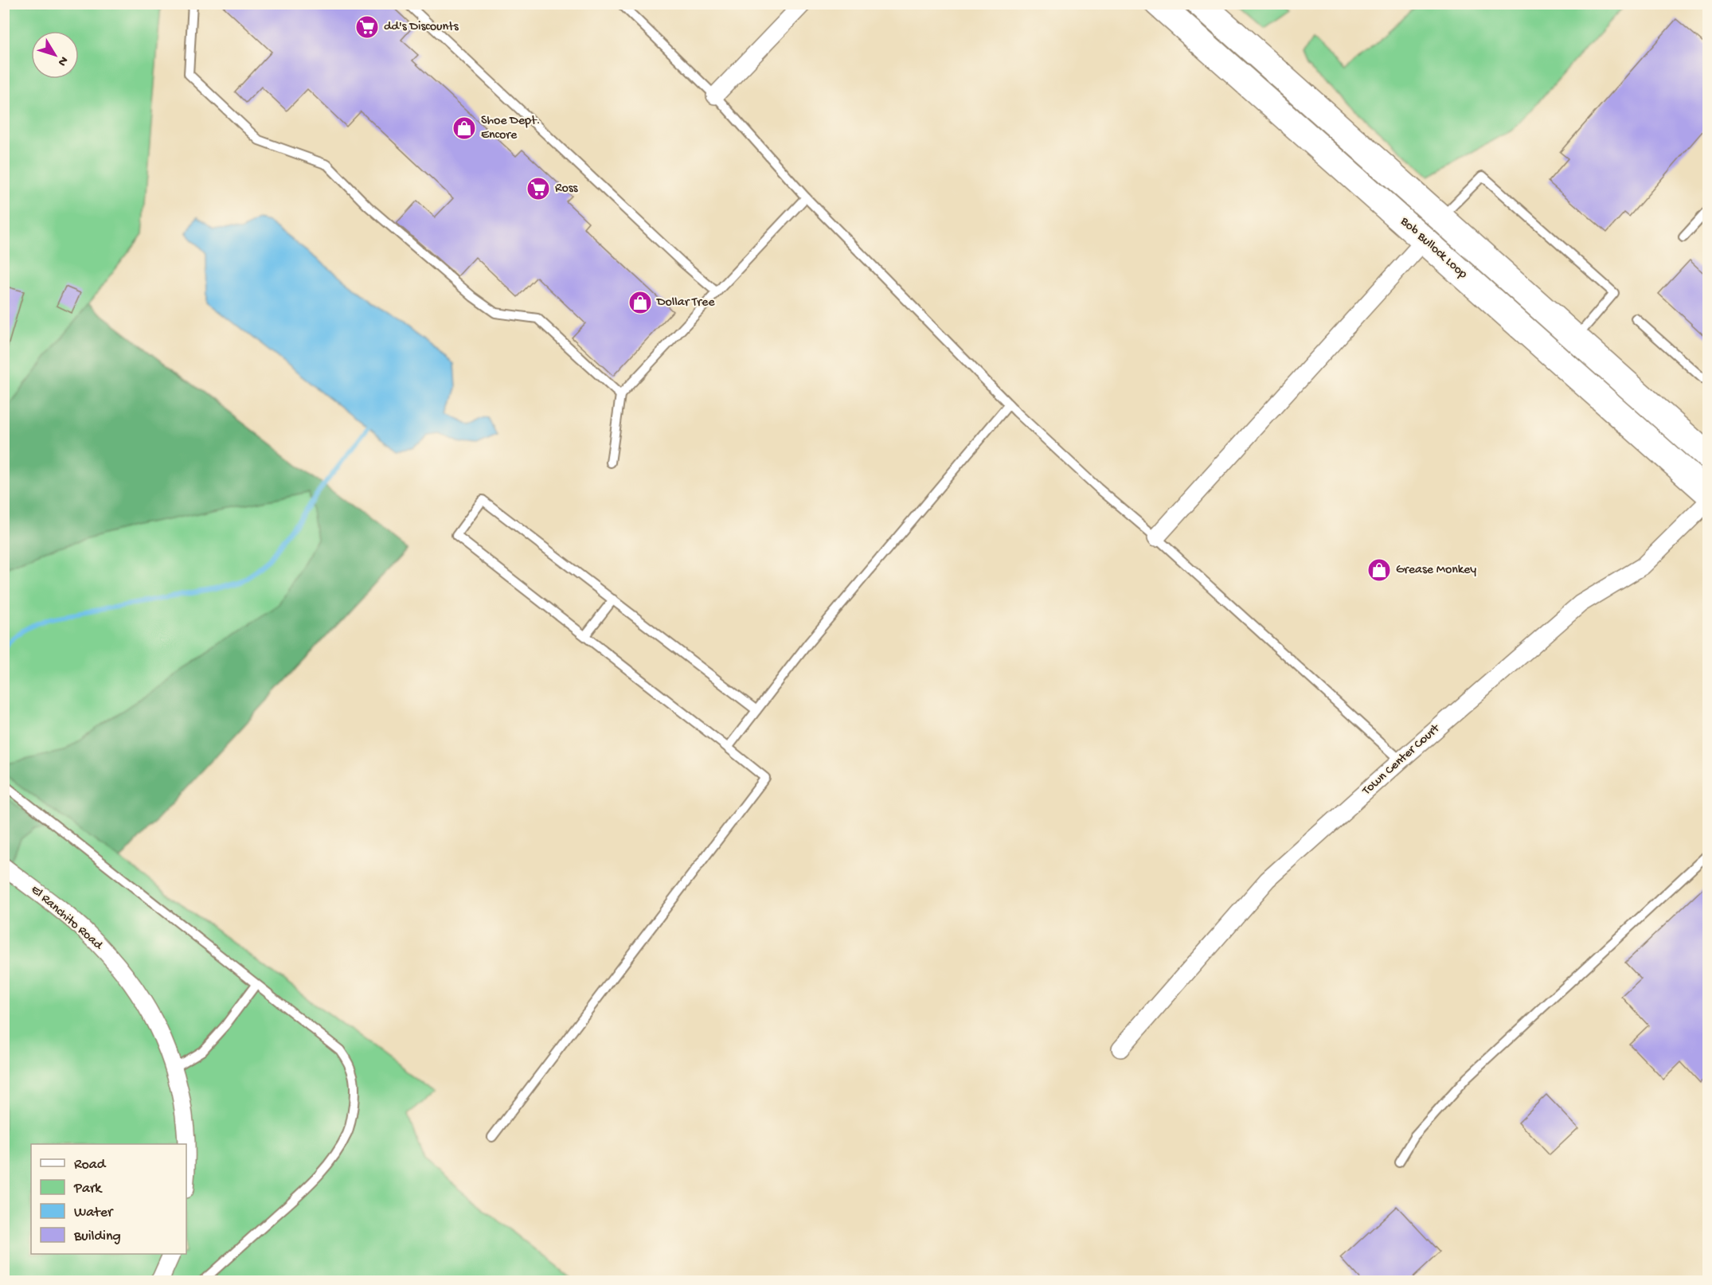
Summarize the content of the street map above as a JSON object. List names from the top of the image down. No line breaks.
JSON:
{"streets":{"highway":["Bob Bullock Loop"],"street":["Town Center Court","El Ranchito Road"]},"places":{"supermarket":["dd's Discounts","Ross"],"shop":["Shoe Dept. Encore","Dollar Tree","Grease Monkey"]},"legend":["Road","Park","Water","Building"],"north":"bottom right"}
